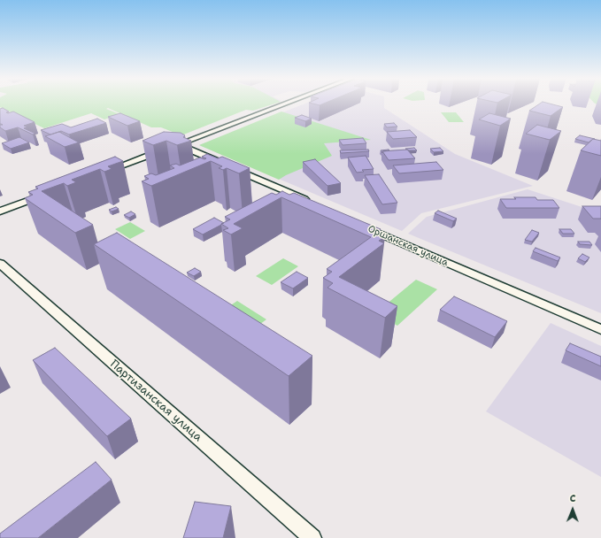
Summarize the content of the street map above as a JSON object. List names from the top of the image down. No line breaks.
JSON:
{"streets":{"street":["Оршанская улица","Партизанская улица"]},"north":"top"}
